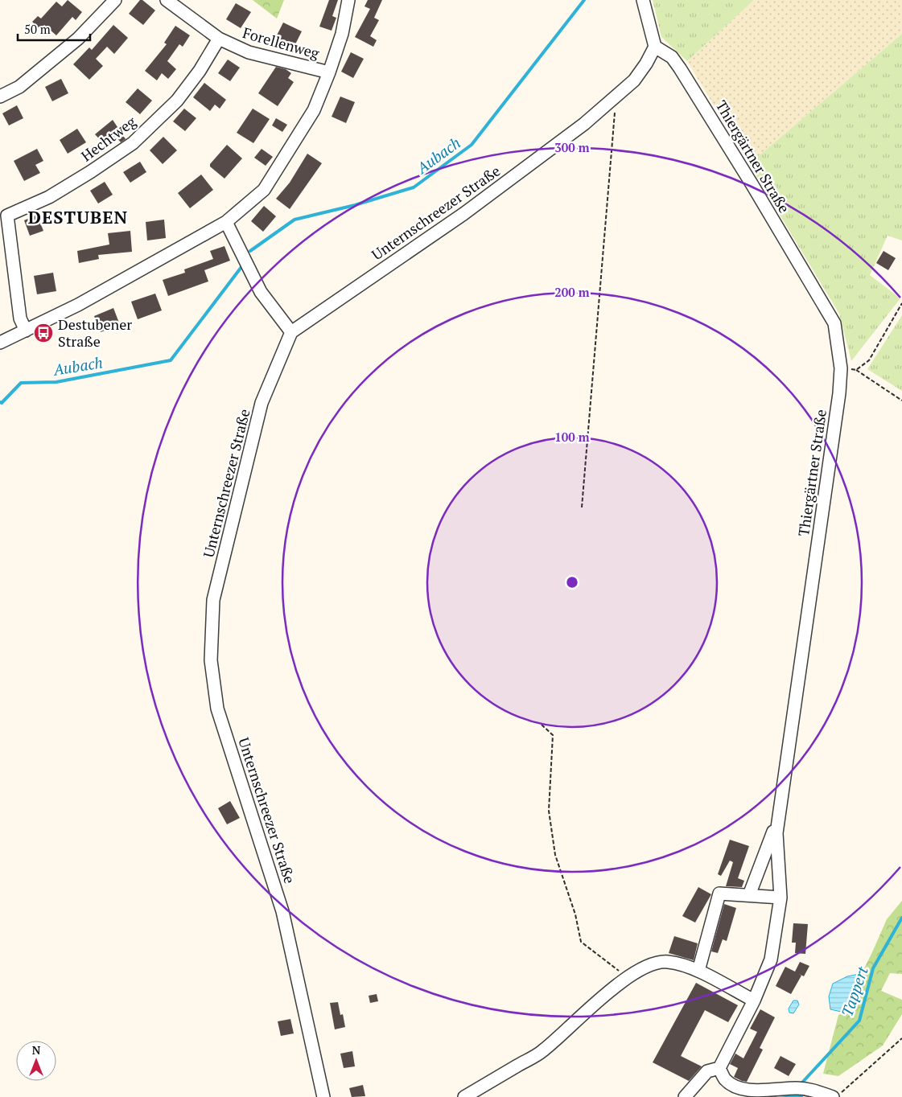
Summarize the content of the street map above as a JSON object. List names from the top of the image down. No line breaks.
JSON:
{"streets":{"street":["Forellenweg","Hechtweg","Thiergärtner Straße","Unternschreezer Straße"]},"crossings":[["Forellenweg","Hechtweg"],["Thiergärtner Straße","Unternschreezer Straße"]],"districts":["DESTUBEN"],"water":["Aubach","Tappert"],"places":{"bus stop":["Destubener Straße"]},"scale_bar":"50 m","north":"top","rings":["300 m","200 m","100 m"]}
